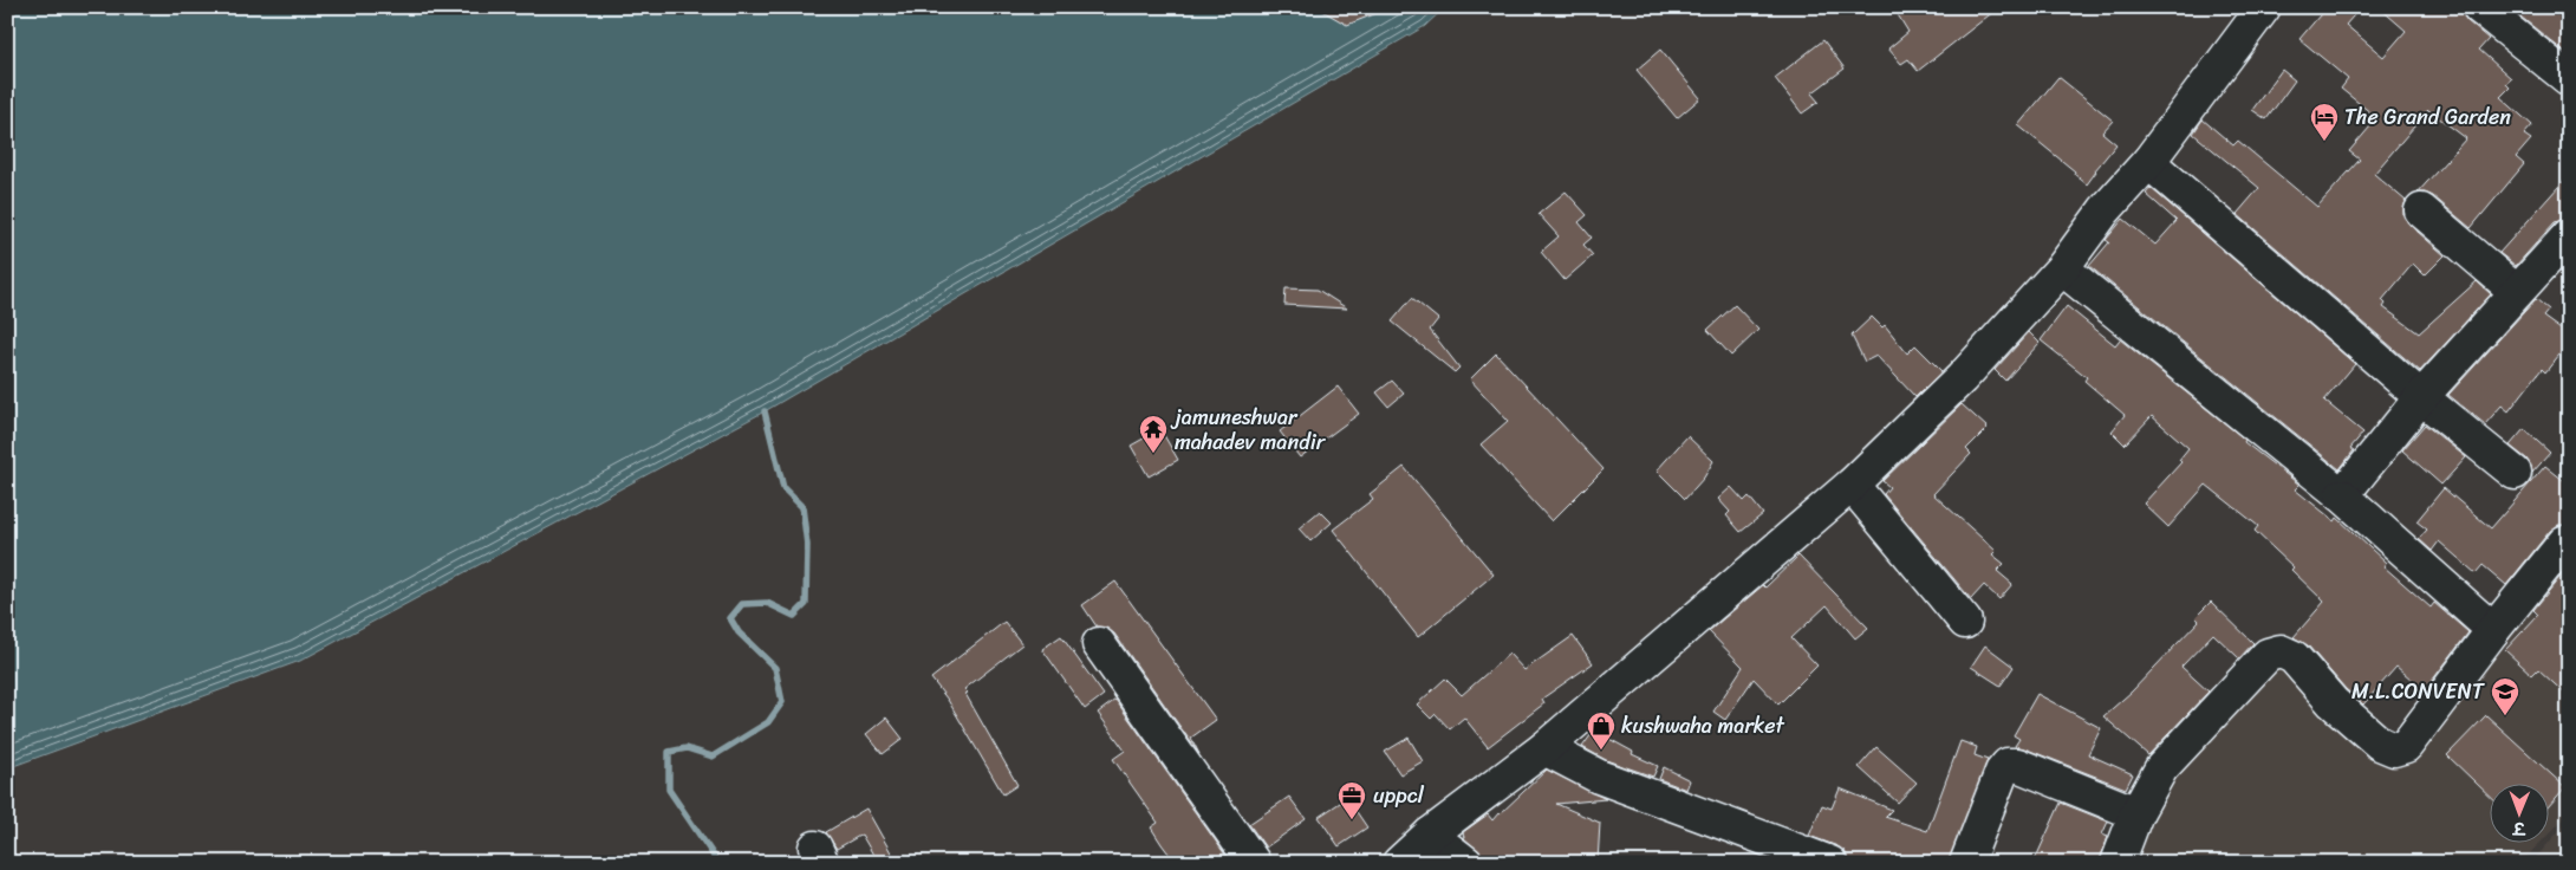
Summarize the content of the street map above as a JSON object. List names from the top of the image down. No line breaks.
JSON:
{"places":{"hotel":["The Grand Garden"],"temple":["jamuneshwar mahadev mandir"],"school or university":["M.L.CONVENT"],"shop":["kushwaha market"],"office":["uppcl"]},"north":"bottom"}
